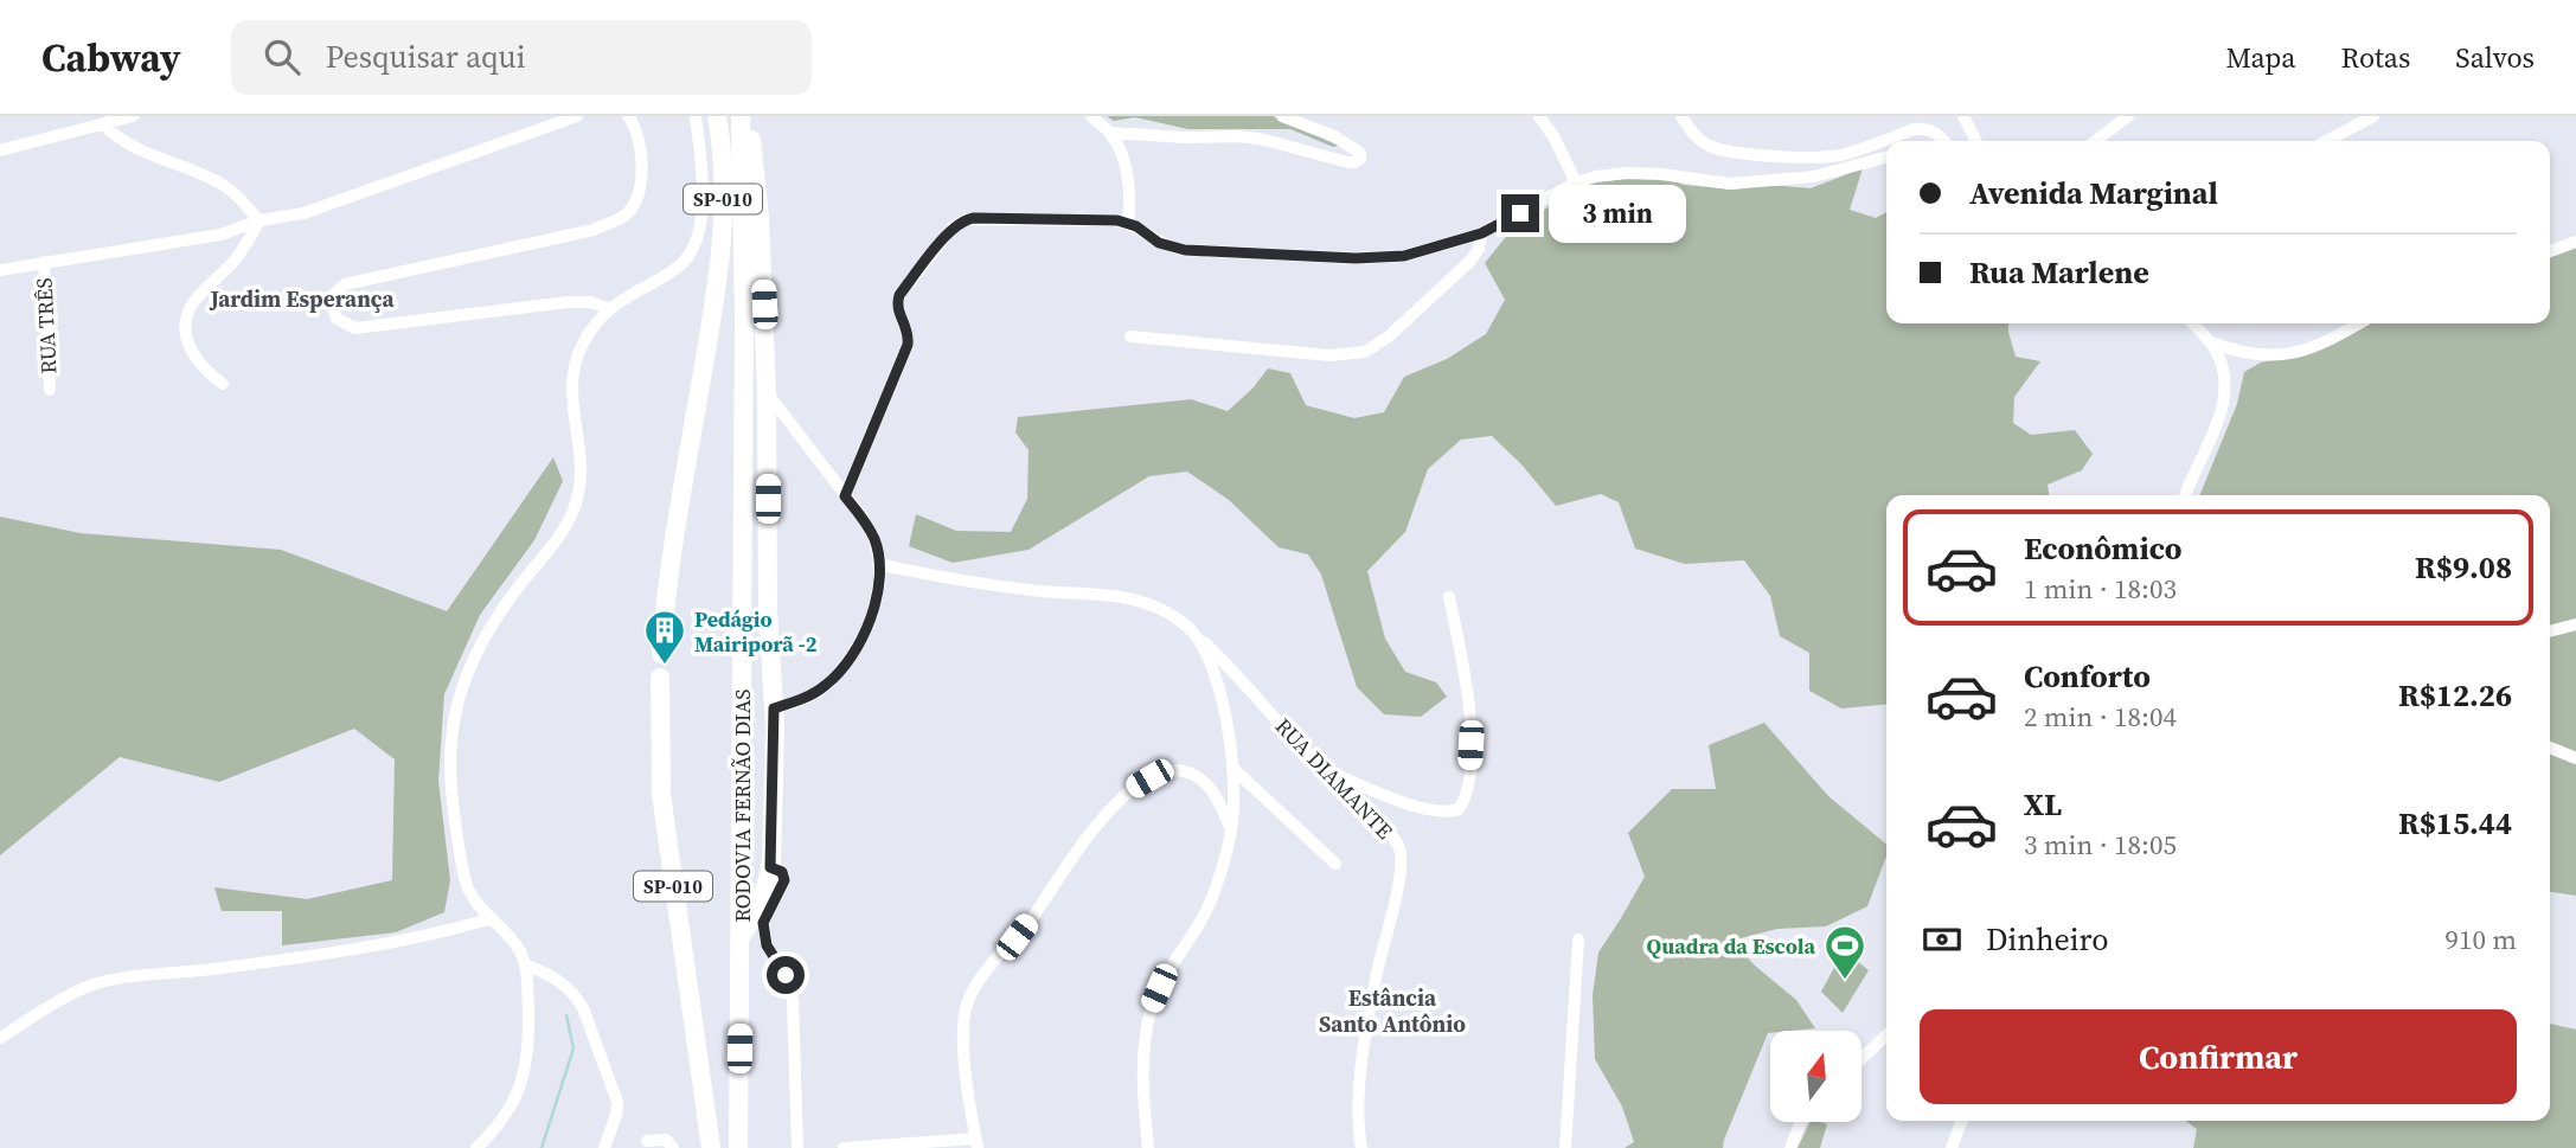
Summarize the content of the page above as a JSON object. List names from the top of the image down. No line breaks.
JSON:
{"streets":{"highway":["SP-010","RODOVIA FERNÃO DIAS"],"street":["RUA TRÊS","RUA DIAMANTE"]},"districts":["Jardim Esperança","Estância Santo Antônio"],"places":{"building":["Pedágio Mairiporã -2"],"sports":["Quadra da Escola"]},"north":"top","page":{"header":"Cabway","search":"Pesquisar aqui","nav":["Mapa","Rotas","Salvos"],"banner":["Avenida Marginal","Rua Marlene"],"bubble":"3 min","list":[{"name":"Econômico","note":"1 min · 18:03","value":"R$9.08"},{"name":"Conforto","note":"2 min · 18:04","value":"R$12.26"},{"name":"XL","note":"3 min · 18:05","value":"R$15.44"}],"pay":["Dinheiro","910 m"],"buttons":"Confirmar"}}
